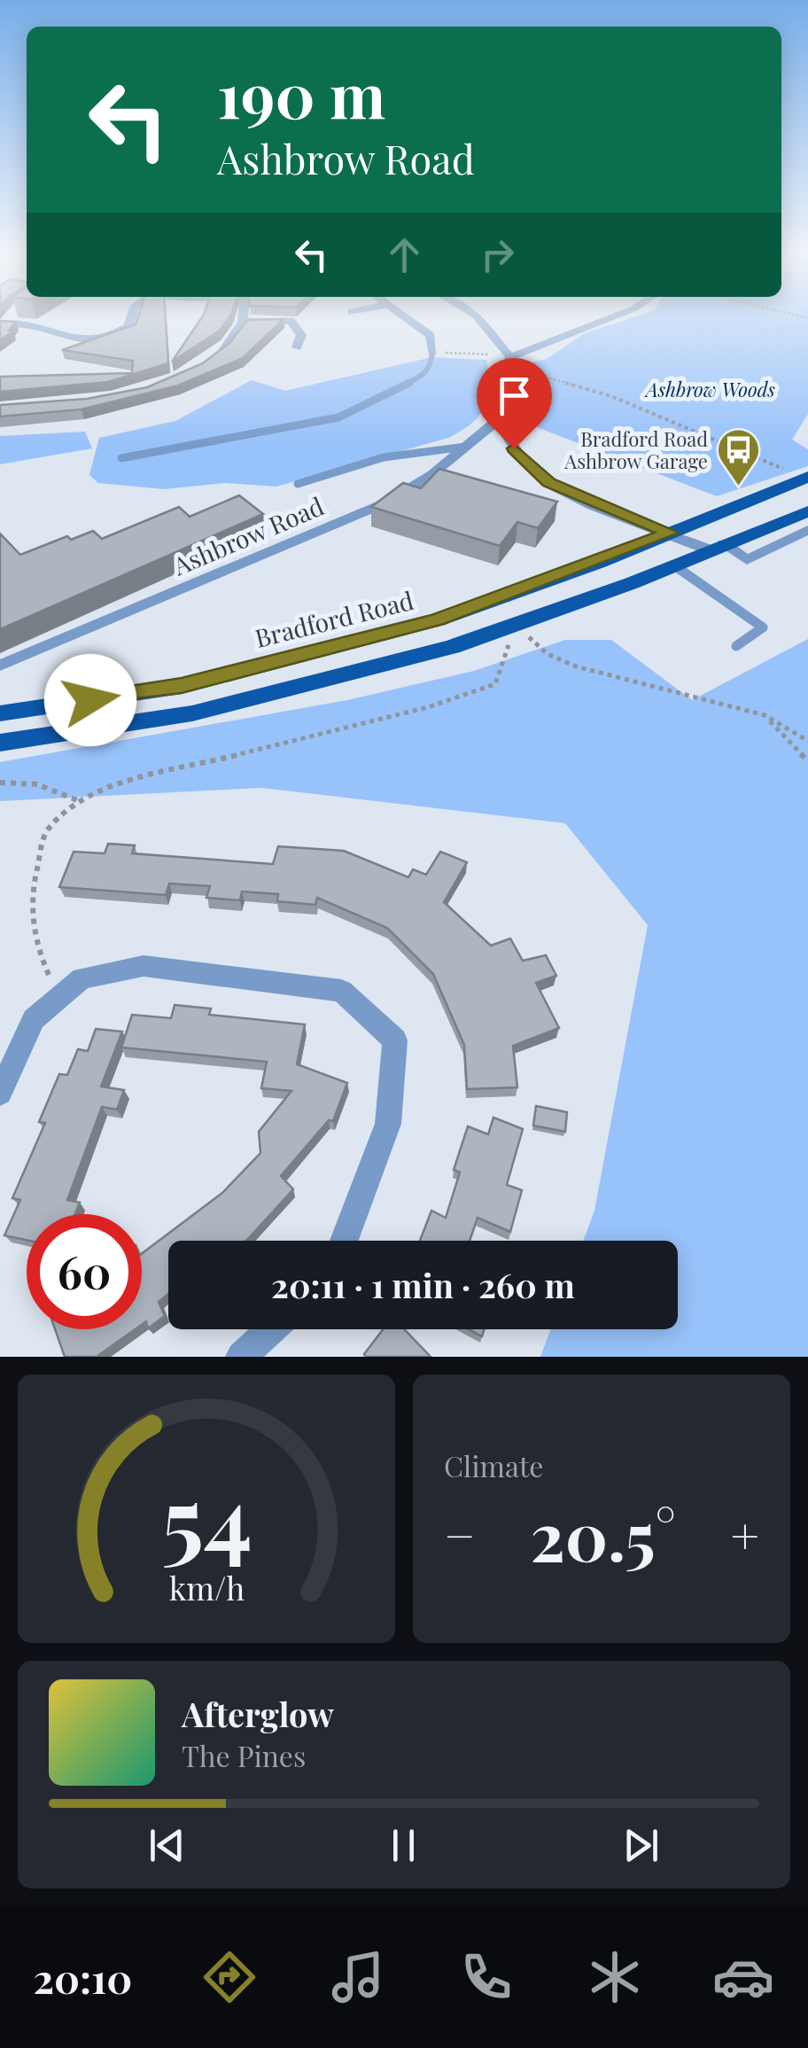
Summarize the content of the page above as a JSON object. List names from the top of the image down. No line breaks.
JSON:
{"streets":{"main road":["Bradford Road"],"street":["Ashbrow Road"]},"parks":["Ashbrow Woods"],"places":{"bus stop":["Bradford Road Ashbrow Garage"]},"page":{"turn":["190 m","Ashbrow Road"],"limit":"60","trip":"20:11 · 1 min · 260 m","tile":"Climate","heat":["−","20.5°","+"],"song":["Afterglow","The Pines"],"tabs":"20:10","gauge":["54","km/h"]}}
